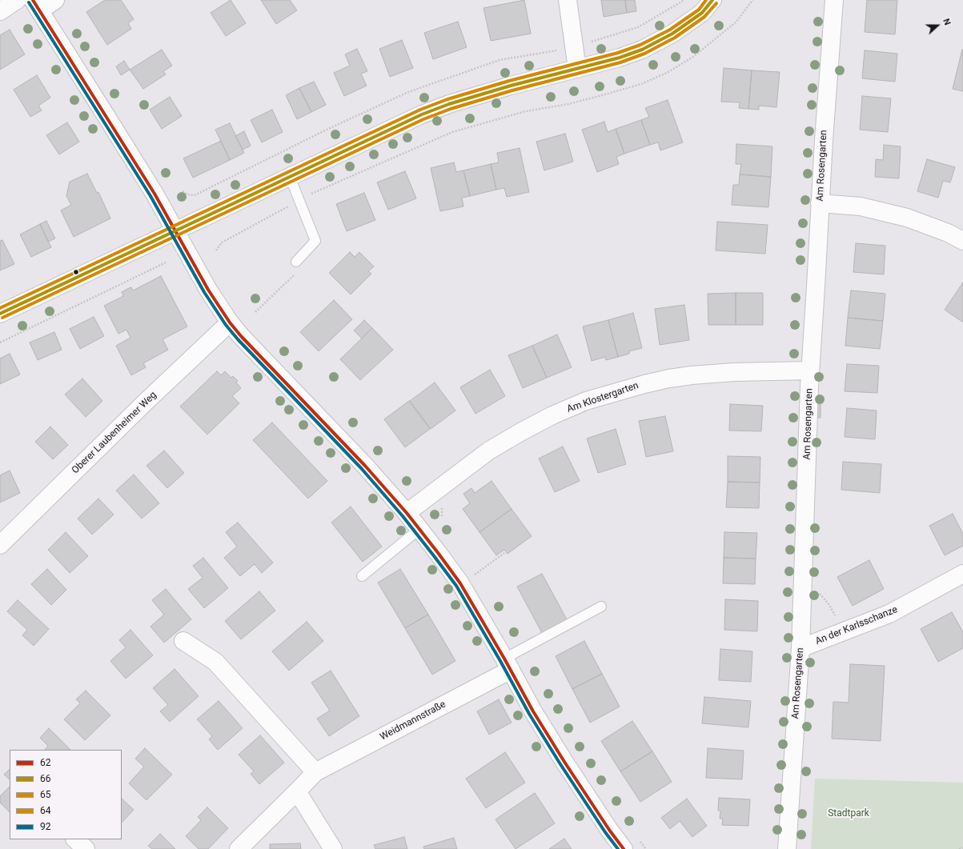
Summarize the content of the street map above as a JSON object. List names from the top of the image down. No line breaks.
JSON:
{"streets":{"street":["Am Rosengarten","Am Klostergarten","Oberer Laubenheimer Weg","An der Karlsschanze","Weidmannstraße"]},"crossings":[["Am Rosengarten","Am Klostergarten"],["Am Rosengarten","An der Karlsschanze"]],"parks":["Stadtpark"],"lines":["transit line 62","transit line 66","transit line 64","transit line 92","transit line 65"],"legend":["62","66","65","64","92"],"north":"right"}
